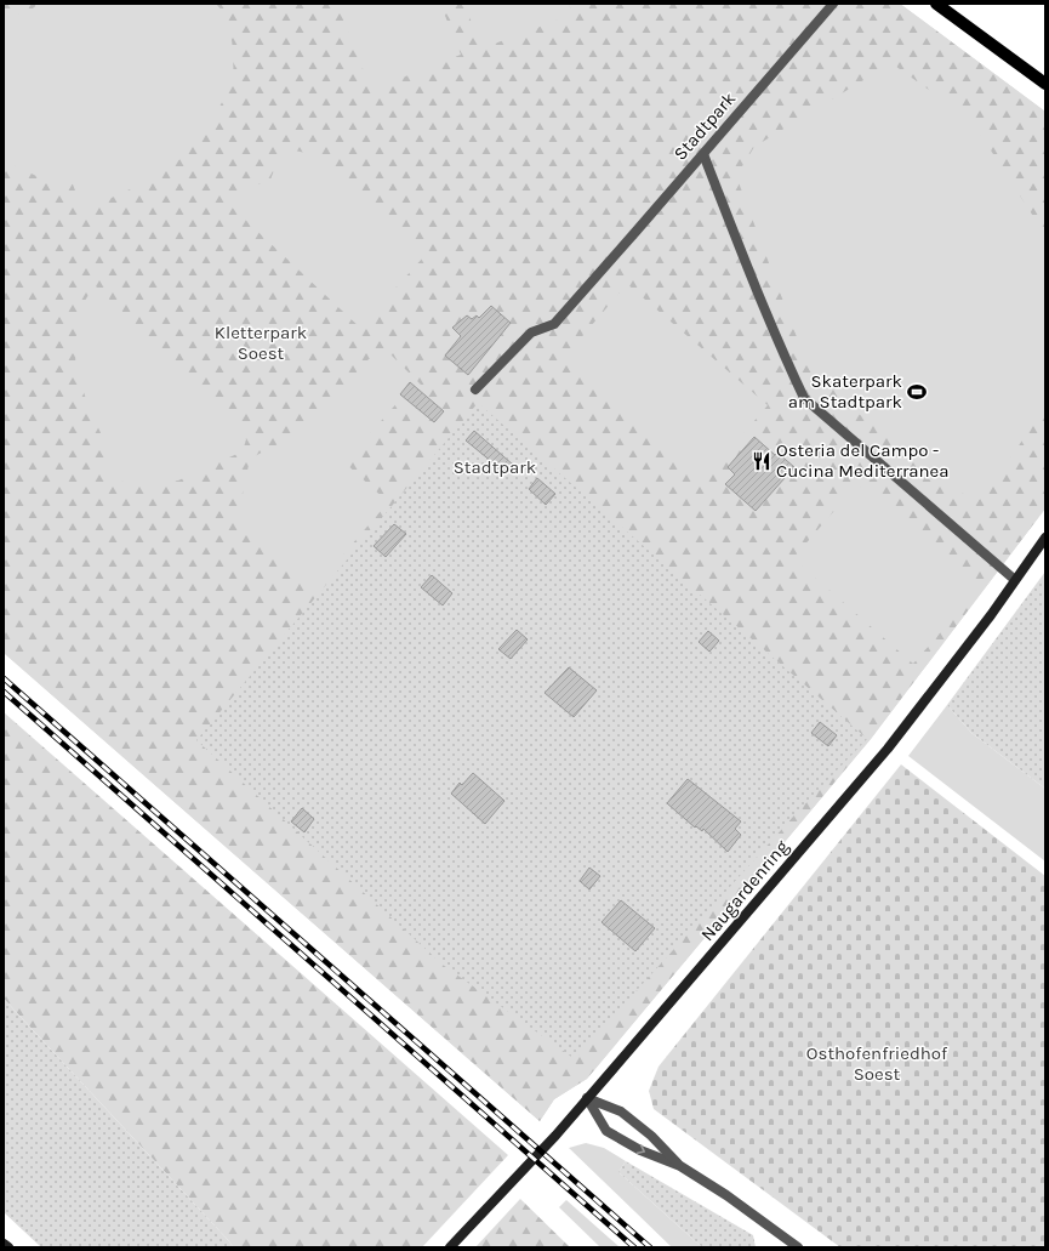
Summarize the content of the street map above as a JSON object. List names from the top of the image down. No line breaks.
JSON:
{"streets":{"main road":["Naugardenring"],"street":["Stadtpark"]},"parks":["Kletterpark Soest","Stadtpark","Osthofenfriedhof Soest"],"places":{"sports":["Skaterpark am Stadtpark"],"restaurant":["Osteria del Campo - Cucina Mediterranea"]}}
